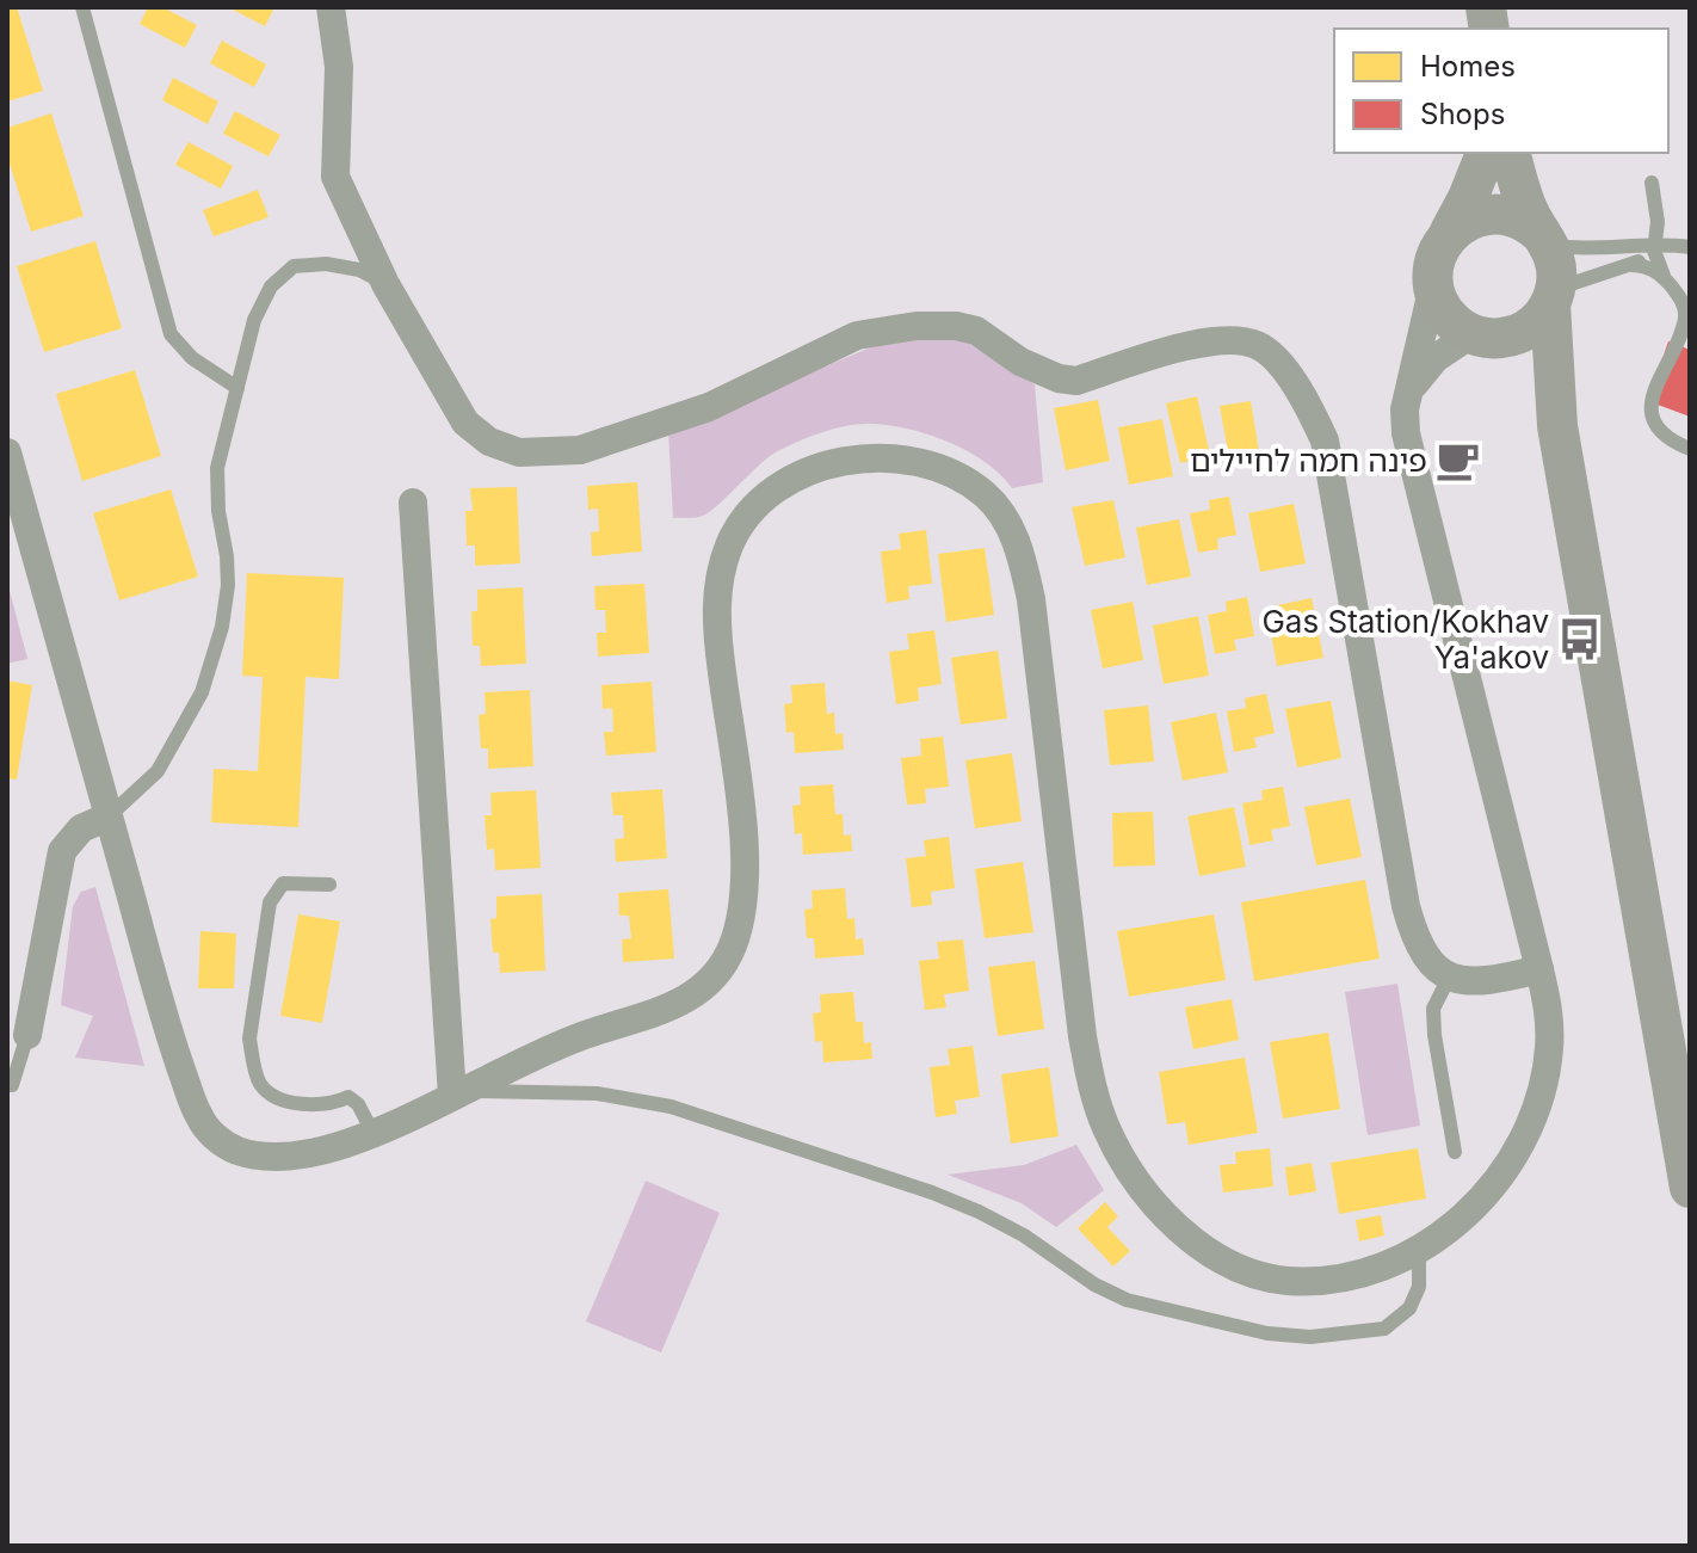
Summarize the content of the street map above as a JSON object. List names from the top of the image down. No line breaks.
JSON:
{"places":{"cafe":["פינה חמה לחיילים"],"bus stop":["Gas Station/Kokhav Ya'akov"]},"legend":["Homes","Shops"]}
